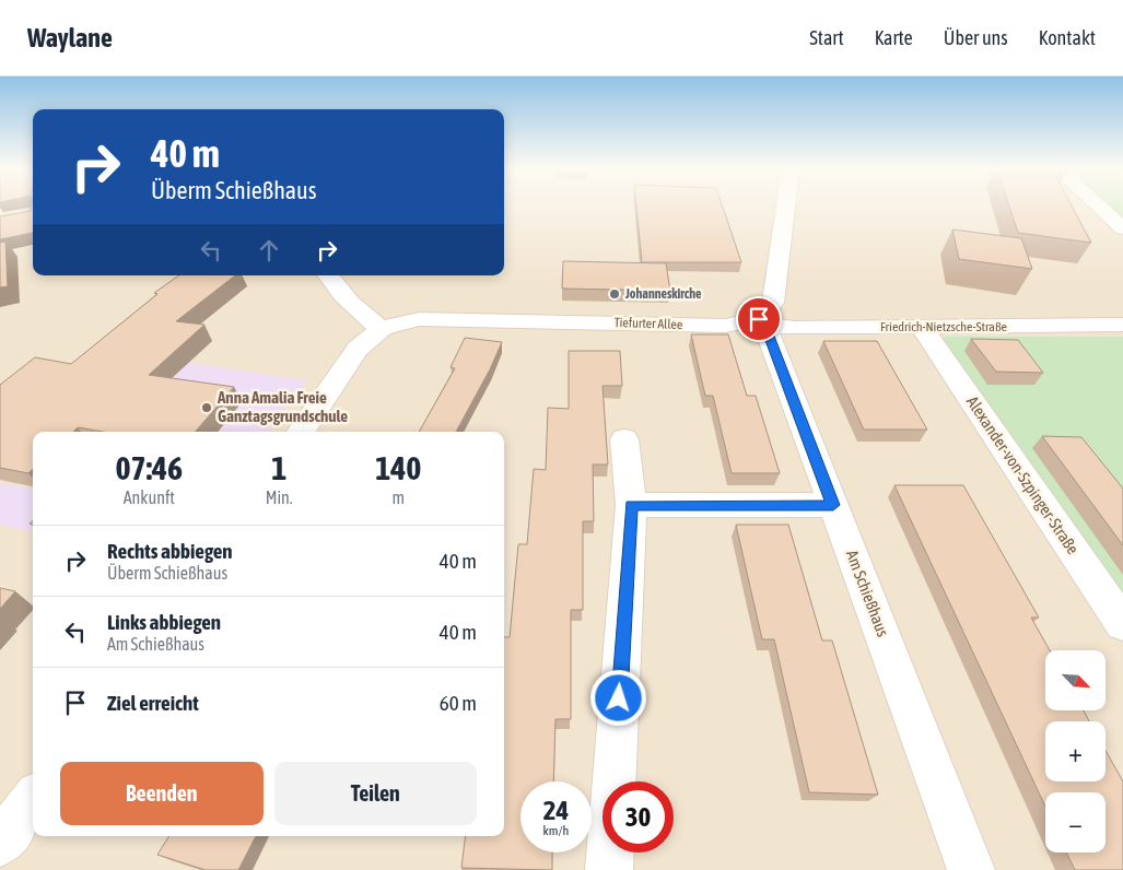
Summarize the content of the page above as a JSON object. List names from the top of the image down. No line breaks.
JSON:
{"streets":{"street":["Tiefurter Allee","Friedrich-Nietzsche-Straße","Alexander-von-Szpinger-Straße","Am Schießhaus"]},"crossings":[["Tiefurter Allee","Friedrich-Nietzsche-Straße"],["Tiefurter Allee","Am Schießhaus"],["Friedrich-Nietzsche-Straße","Alexander-von-Szpinger-Straße"],["Friedrich-Nietzsche-Straße","Am Schießhaus"]],"places":["Johanneskirche","Anna Amalia Freie Ganztagsgrundschule"],"north":"bottom right","page":{"header":"Waylane","nav":["Start","Karte","Über uns","Kontakt"],"turn":["40 m","Überm Schießhaus"],"eta":["07:46","Ankunft","1","Min.","140","m"],"list":[{"name":"Rechts abbiegen","note":"Überm Schießhaus","value":"40 m"},{"name":"Links abbiegen","note":"Am Schießhaus","value":"40 m"},{"name":"Ziel erreicht","value":"60 m"}],"map_buttons":["+","−"],"buttons":["Beenden","Teilen"],"speed":"24 km/h","limit":"30"}}
